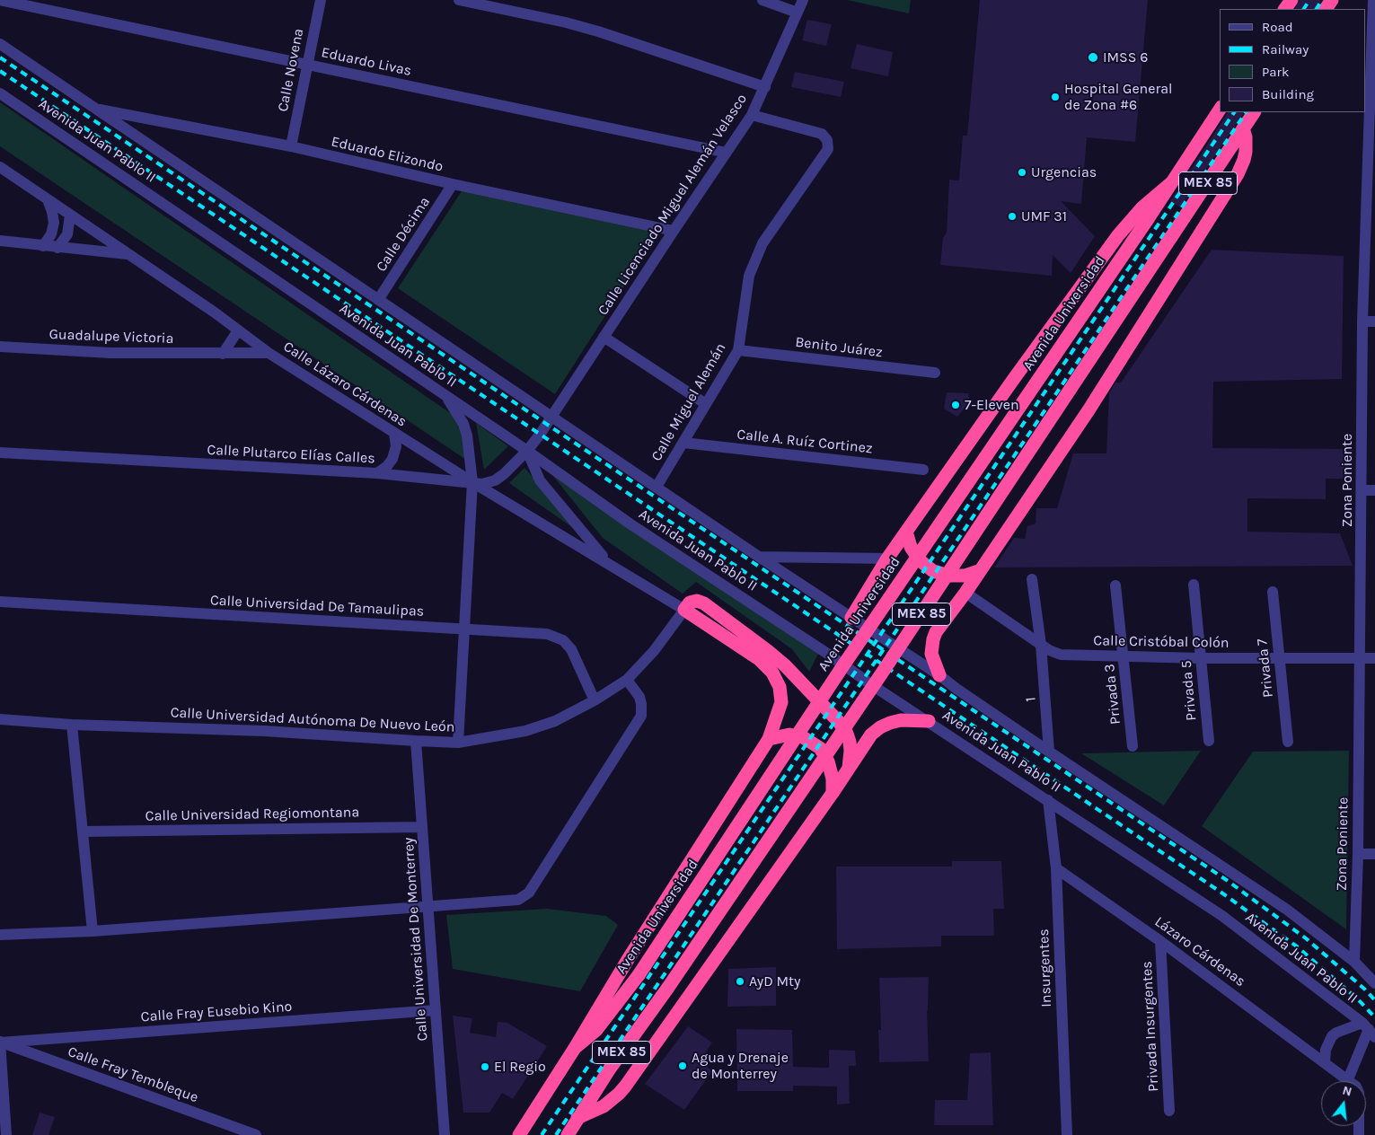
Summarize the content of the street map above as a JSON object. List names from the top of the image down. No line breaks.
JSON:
{"streets":{"highway":["MEX 85","Avenida Universidad"],"street":["Eduardo Livas","Calle Novena","Avenida Juan Pablo II","Eduardo Elizondo","Calle Licenciado Miguel Alemán Velasco","Calle Décima","Guadalupe Victoria","Benito Juárez","Calle Lázaro Cárdenas","Calle Miguel Alemán","Calle A. Ruíz Cortinez","Calle Plutarco Elías Calles","Zona Poniente","Calle Universidad De Tamaulipas","Calle Cristóbal Colón","Privada 7","Privada 5","Privada 3","1","Calle Universidad Autónoma De Nuevo León","Calle Universidad Regiomontana","Calle Universidad De Monterrey","Lázaro Cárdenas","Insurgentes","Calle Fray Eusebio Kino","Privada Insurgentes","Calle Fray Tembleque"]},"crossings":[["Eduardo Livas","Calle Novena"],["Eduardo Livas","Calle Licenciado Miguel Alemán Velasco"],["Calle Novena","Eduardo Elizondo"],["Avenida Juan Pablo II","Eduardo Elizondo"],["Avenida Juan Pablo II","Calle Licenciado Miguel Alemán Velasco"],["Avenida Juan Pablo II","Calle Décima"],["Avenida Juan Pablo II","Calle Miguel Alemán"],["Avenida Juan Pablo II","Calle Plutarco Elías Calles"],["Avenida Juan Pablo II","Zona Poniente"],["Avenida Juan Pablo II","1"],["Avenida Juan Pablo II","Insurgentes"],["Eduardo Elizondo","Calle Licenciado Miguel Alemán Velasco"],["Eduardo Elizondo","Calle Décima"],["Calle Licenciado Miguel Alemán Velasco","Calle Miguel Alemán"],["Calle Licenciado Miguel Alemán Velasco","Calle Plutarco Elías Calles"],["Guadalupe Victoria","Calle Lázaro Cárdenas"],["Benito Juárez","Calle Miguel Alemán"],["Calle Lázaro Cárdenas","Calle Plutarco Elías Calles"],["Calle Lázaro Cárdenas","Calle Universidad Autónoma De Nuevo León"],["Calle Miguel Alemán","Calle A. Ruíz Cortinez"],["Zona Poniente","Calle Cristóbal Colón"],["Calle Universidad De Tamaulipas","Calle Universidad Autónoma De Nuevo León"],["Calle Cristóbal Colón","Privada 7"],["Calle Cristóbal Colón","Privada 5"],["Calle Cristóbal Colón","Privada 3"],["Calle Cristóbal Colón","1"],["Calle Universidad Autónoma De Nuevo León","Calle Universidad De Monterrey"],["Calle Universidad Regiomontana","Calle Universidad De Monterrey"],["Calle Universidad De Monterrey","Calle Fray Eusebio Kino"],["Lázaro Cárdenas","Insurgentes"],["Lázaro Cárdenas","Privada Insurgentes"],["Calle Fray Eusebio Kino","Calle Fray Tembleque"]],"places":["IMSS 6","Hospital General de Zona #6","Urgencias","UMF 31","7-Eleven","AyD Mty","Agua y Drenaje de Monterrey","El Regio"],"legend":["Road","Railway","Park","Building"],"north":"top"}
